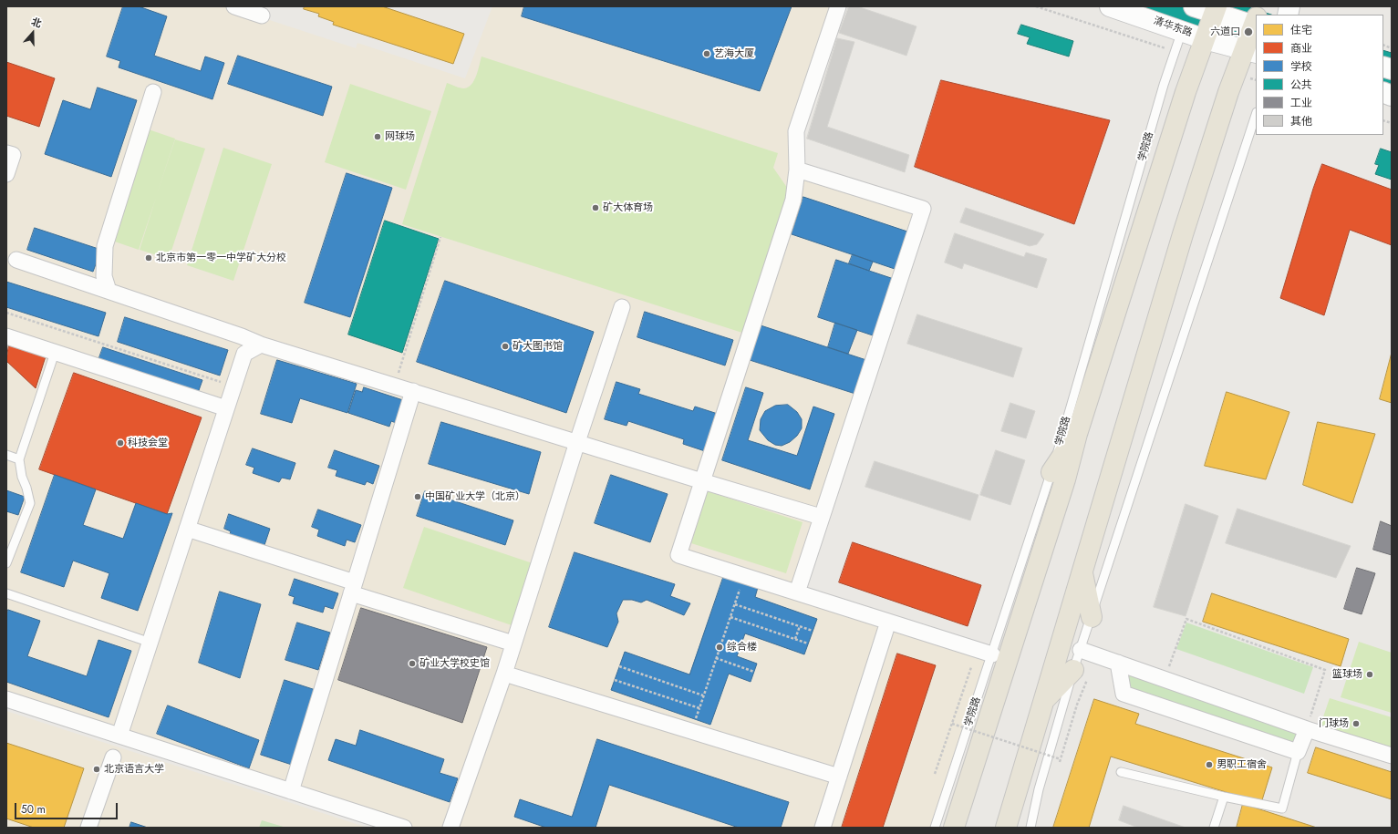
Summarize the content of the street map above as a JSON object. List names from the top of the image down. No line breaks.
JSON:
{"streets":{"main road":["清华东路","学院路"]},"crossings":[["清华东路","学院路"]],"places":["六道口","艺海大厦","网球场","矿大体育场","北京市第一零一中学矿大分校","矿大图书馆","科技会堂","中国矿业大学（北京）","综合楼","矿业大学校史馆","篮球场","门球场","男职工宿舍","北京语言大学"],"legend":["住宅","商业","学校","公共","工业","其他"],"scale_bar":"50 m","north":"top"}
